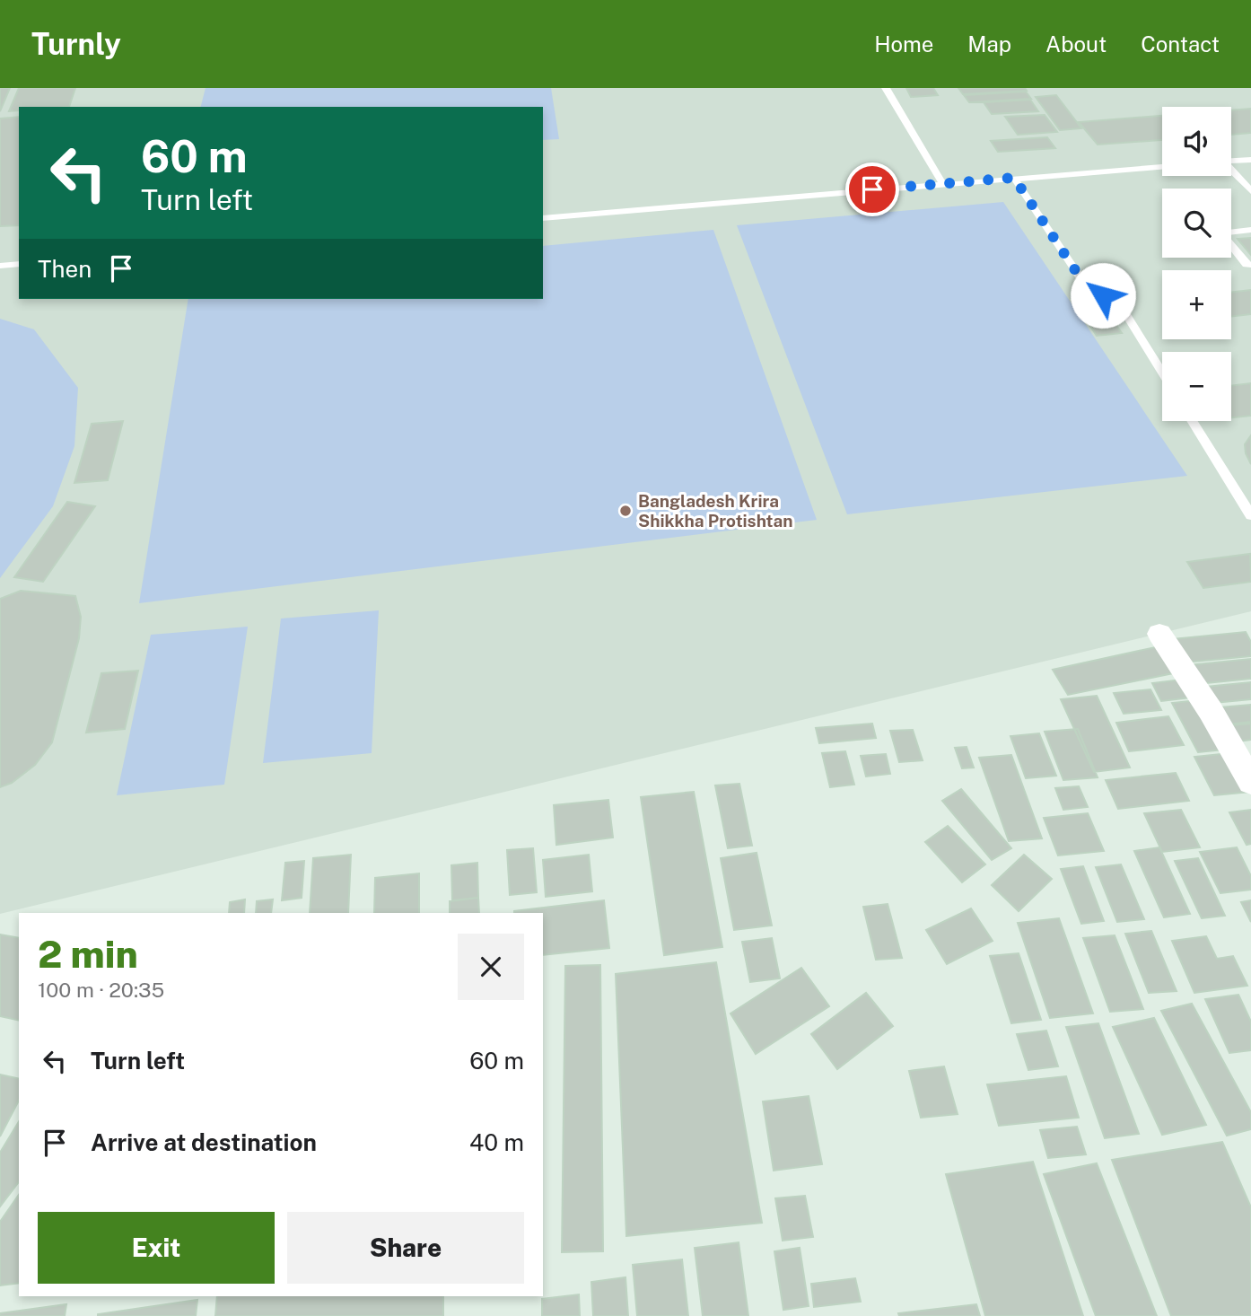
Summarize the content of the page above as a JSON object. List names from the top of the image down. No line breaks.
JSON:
{"places":["Bangladesh Krira Shikkha Protishtan"],"page":{"header":"Turnly","nav":["Home","Map","About","Contact"],"map_buttons":["+","−"],"turn":["60 m","Turn left"],"then":"Then","heading":["2 min","100 m · 20:35"],"list":[{"name":"Turn left","value":"60 m"},{"name":"Arrive at destination","value":"40 m"}],"buttons":["Exit","Share"]}}
